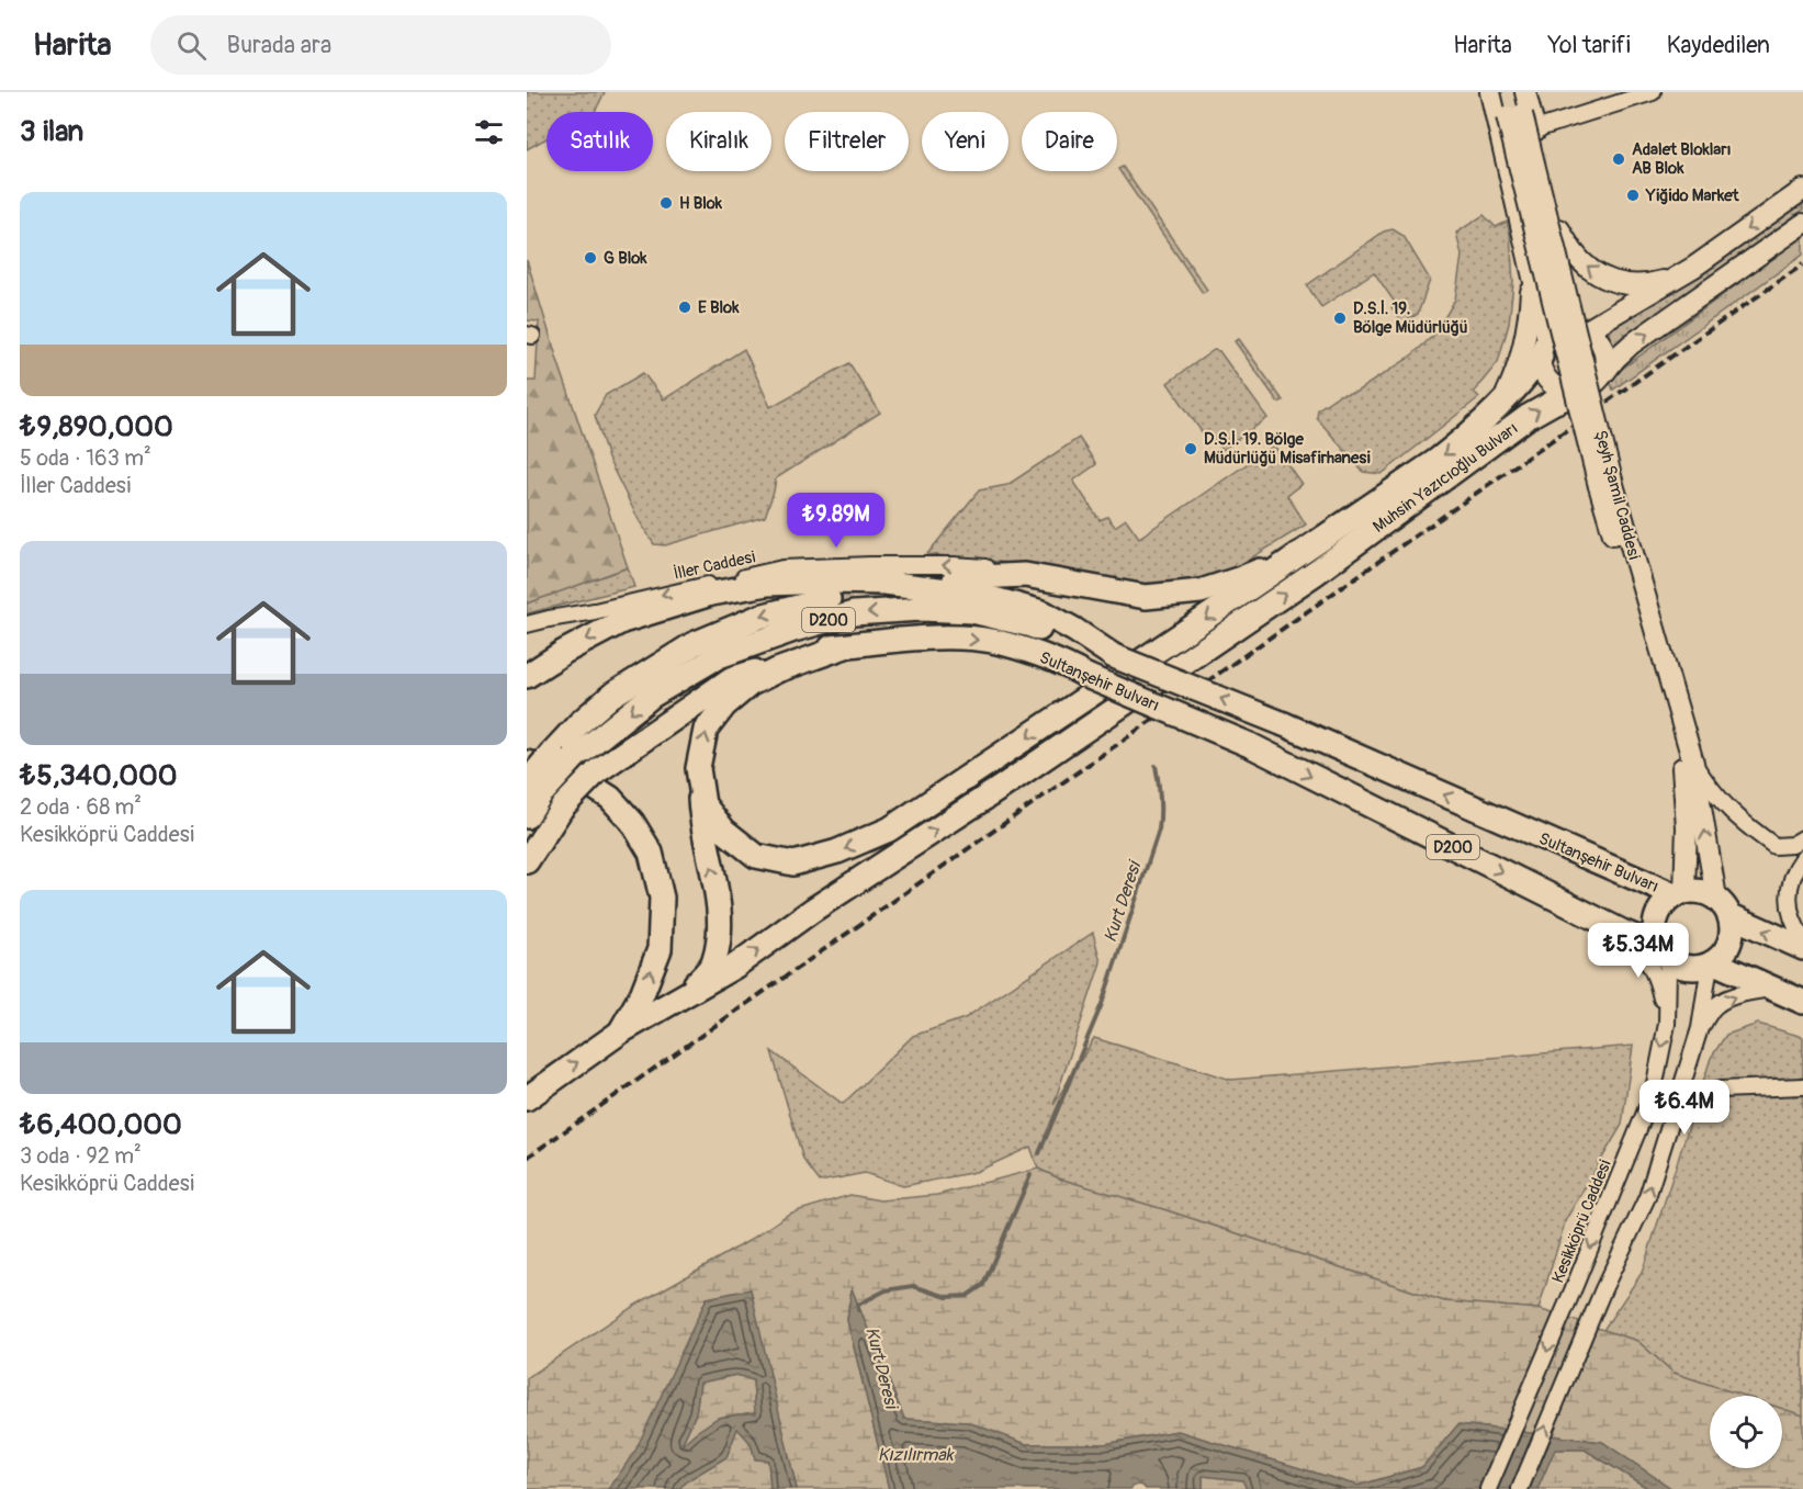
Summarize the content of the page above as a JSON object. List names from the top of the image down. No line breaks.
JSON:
{"streets":{"highway":["Muhsin Yazıcıoğlu Bulvarı","D200","Sultanşehir Bulvarı"],"main road":["Şeyh Şamil Caddesi"],"street":["İller Caddesi","Kesikköprü Caddesi"]},"crossings":[["Şeyh Şamil Caddesi","Sultanşehir Bulvarı"],["Şeyh Şamil Caddesi","Kesikköprü Caddesi"],["Sultanşehir Bulvarı","Kesikköprü Caddesi"]],"one_way":["İller Caddesi"],"water":["Kurt Deresi","Kızılırmak"],"places":["Adalet Blokları AB Blok","Yiğido Market","H Blok","G Blok","E Blok","D.S.İ. 19. Bölge Müdürlüğü","D.S.İ. 19. Bölge Müdürlüğü Misafirhanesi"],"page":{"header":"Harita","search":"Burada ara","nav":["Harita","Yol tarifi","Kaydedilen"],"heading":"3 ilan","chip":["Satılık","Kiralık","Filtreler","Yeni","Daire"],"list":[{"name":"₺9,890,000","note":"5 oda · 163 m² · İller Caddesi"},{"name":"₺5,340,000","note":"2 oda · 68 m² · Kesikköprü Caddesi"},{"name":"₺6,400,000","note":"3 oda · 92 m² · Kesikköprü Caddesi"}],"price":["₺9.89M","₺5.34M","₺6.4M"]}}
